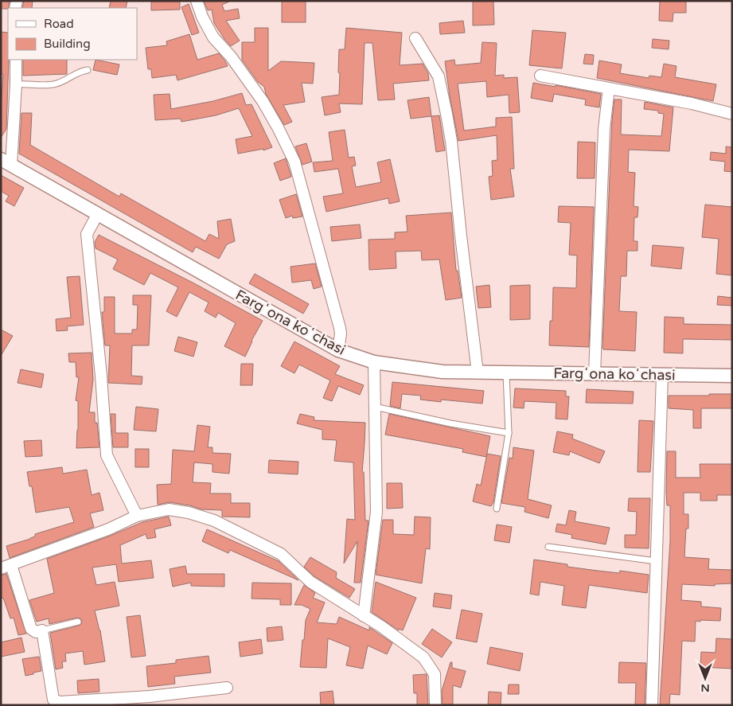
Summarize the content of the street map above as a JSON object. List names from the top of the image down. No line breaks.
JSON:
{"streets":{"street":["Fargʻona koʻchasi"]},"legend":["Road","Building"],"north":"bottom"}
